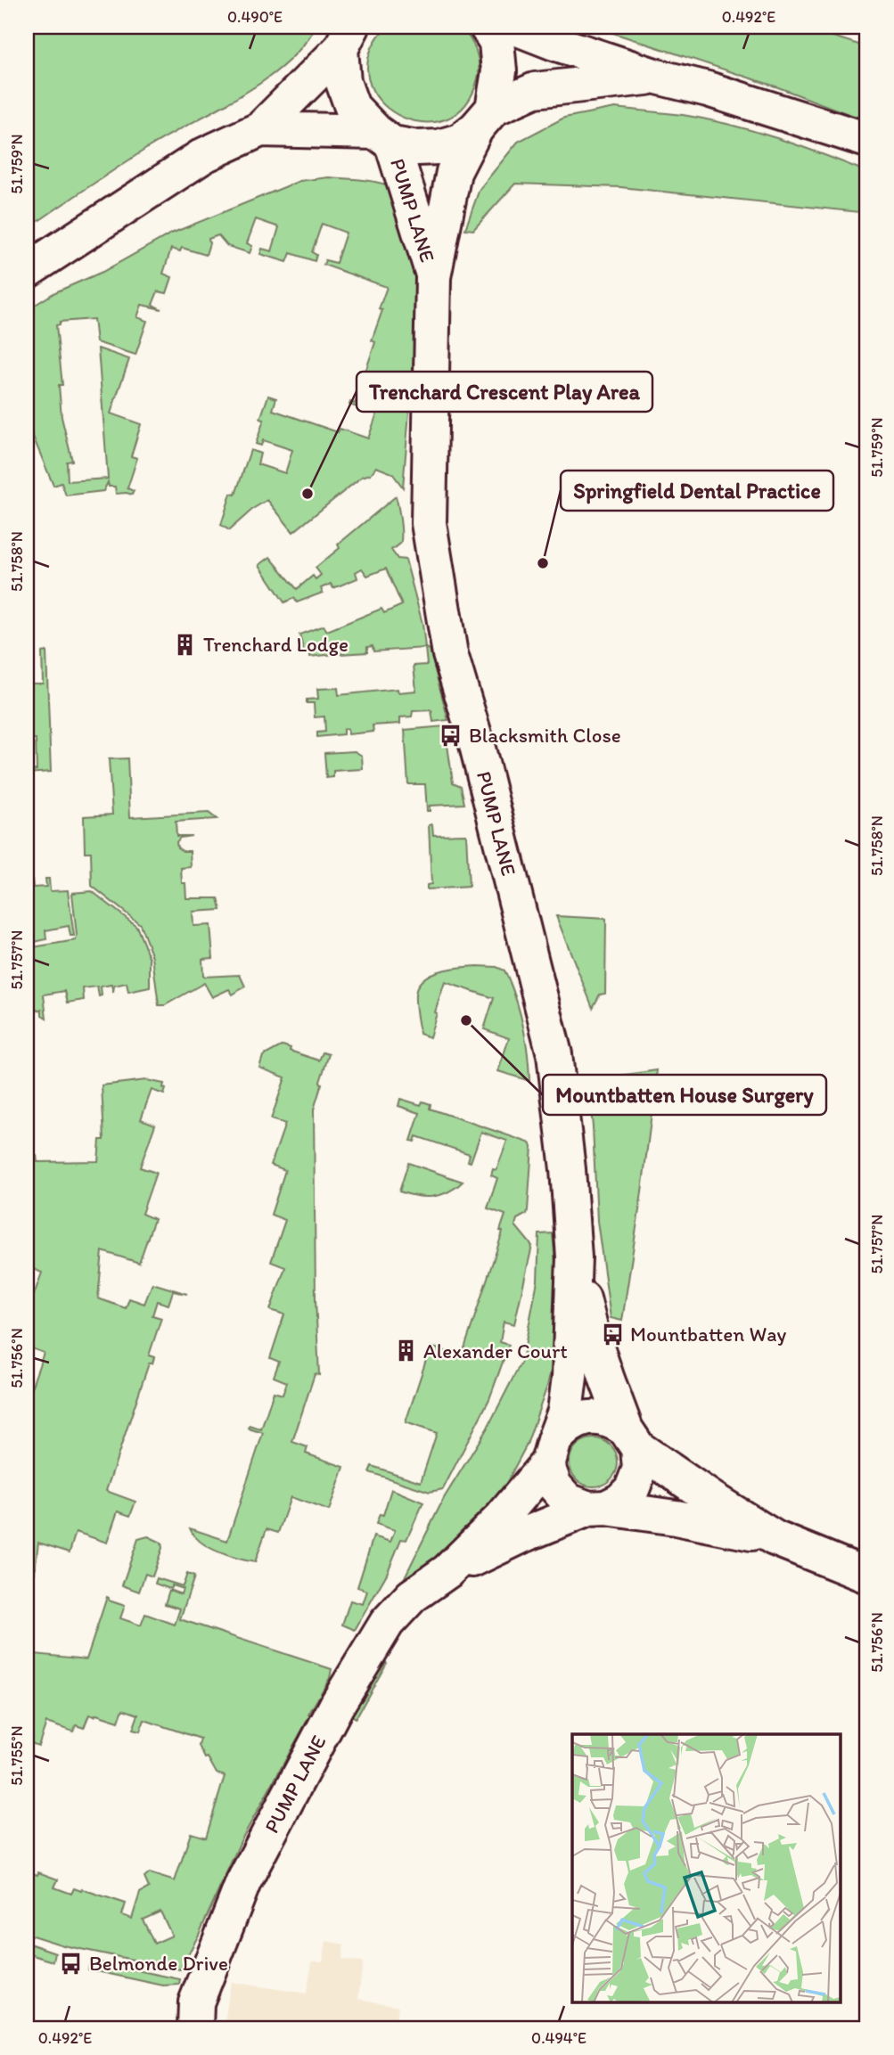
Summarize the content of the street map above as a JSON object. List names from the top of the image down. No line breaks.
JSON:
{"streets":{"street":["PUMP LANE"]},"places":{"other":["Trenchard Crescent Play Area","Springfield Dental Practice","Mountbatten House Surgery"],"building":["Trenchard Lodge","Alexander Court"],"bus stop":["Blacksmith Close","Mountbatten Way","Belmonde Drive"]},"coordinates":["0.490°E","0.492°E","51.759°N","51.758°N","51.757°N","51.756°N","51.755°N","0.494°E"]}
